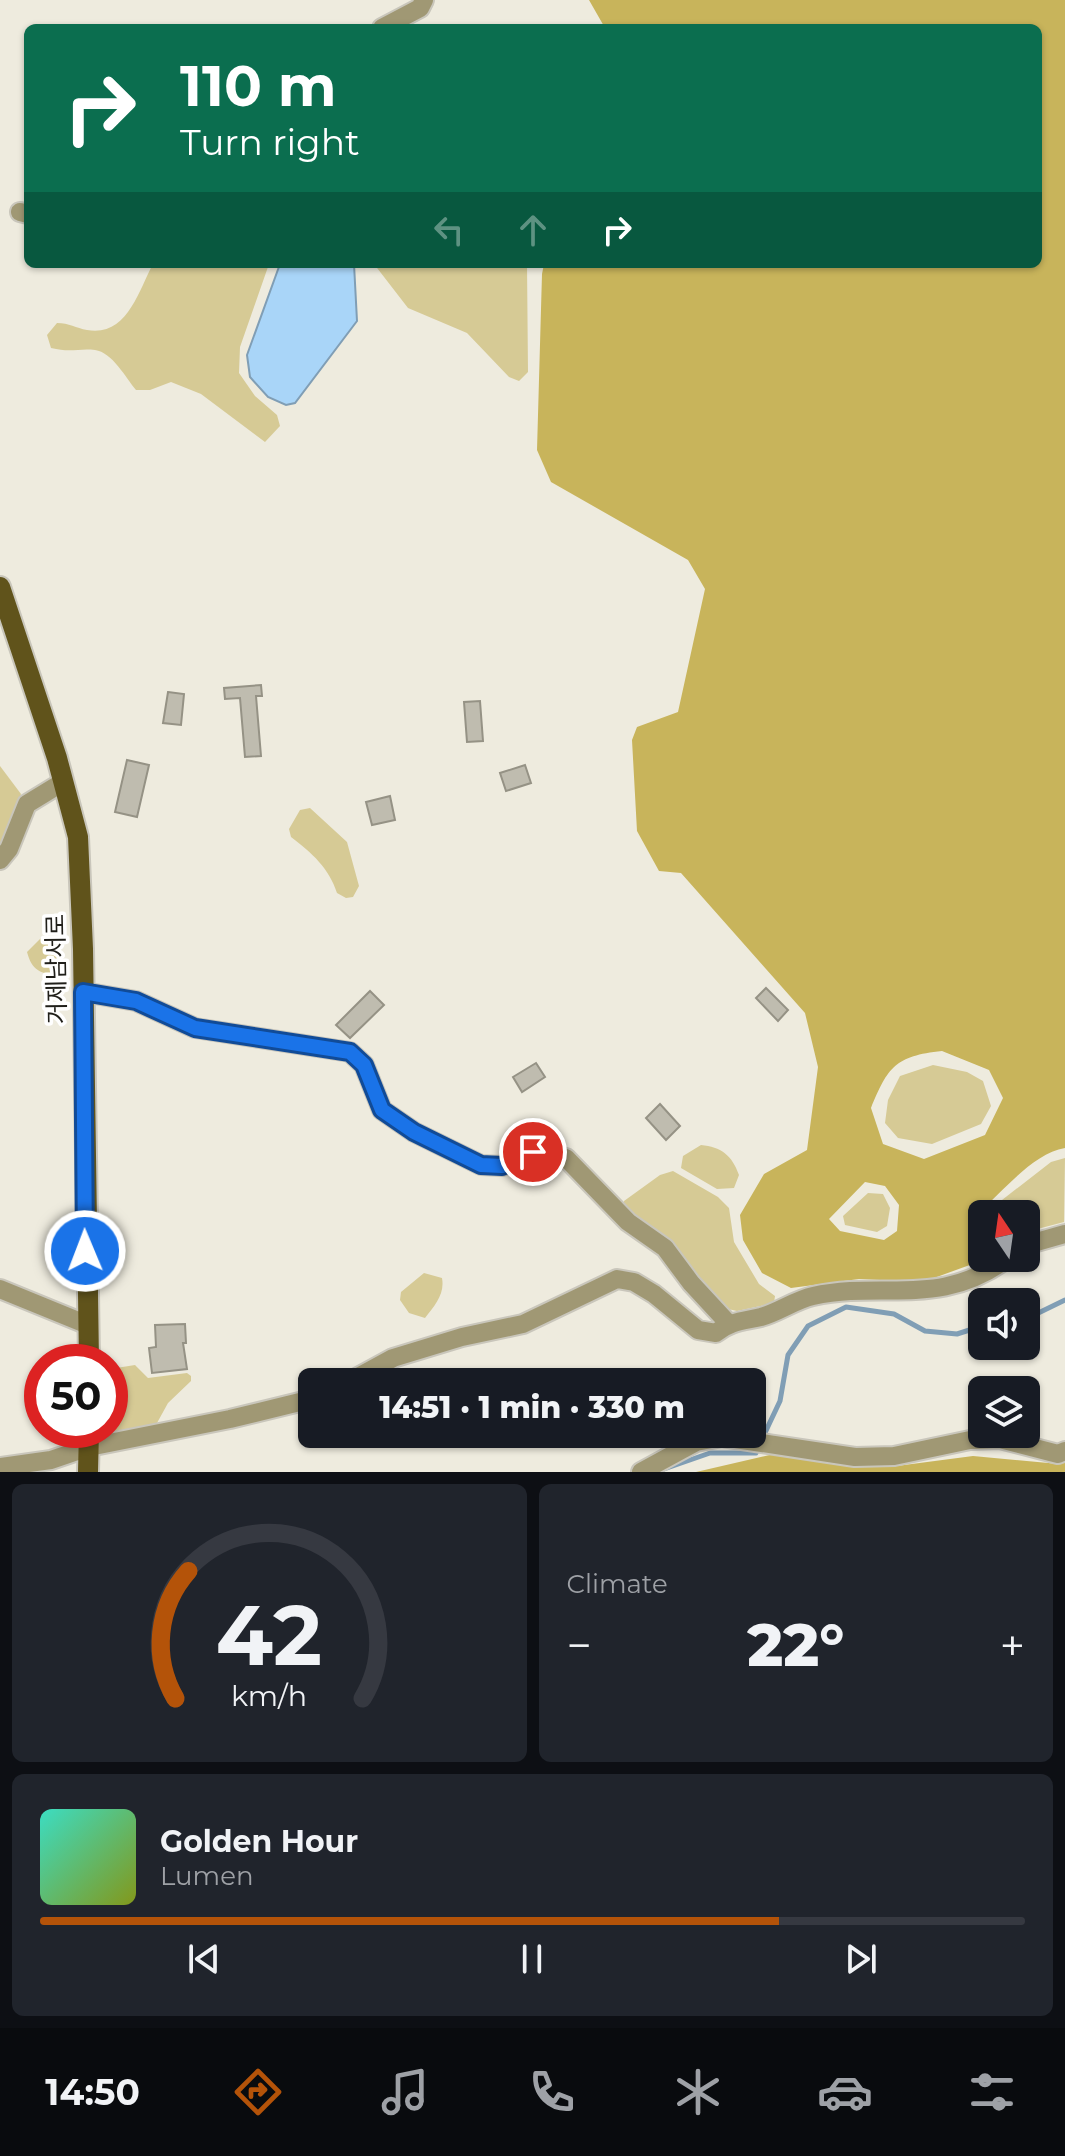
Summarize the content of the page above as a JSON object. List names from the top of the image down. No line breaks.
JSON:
{"streets":{"main road":["거제남서로"]},"north":"top","page":{"turn":["110 m","Turn right"],"limit":"50","trip":"14:51 · 1 min · 330 m","tile":"Climate","heat":["−","22°","+"],"song":["Golden Hour","Lumen"],"tabs":"14:50","gauge":["42","km/h"]}}
